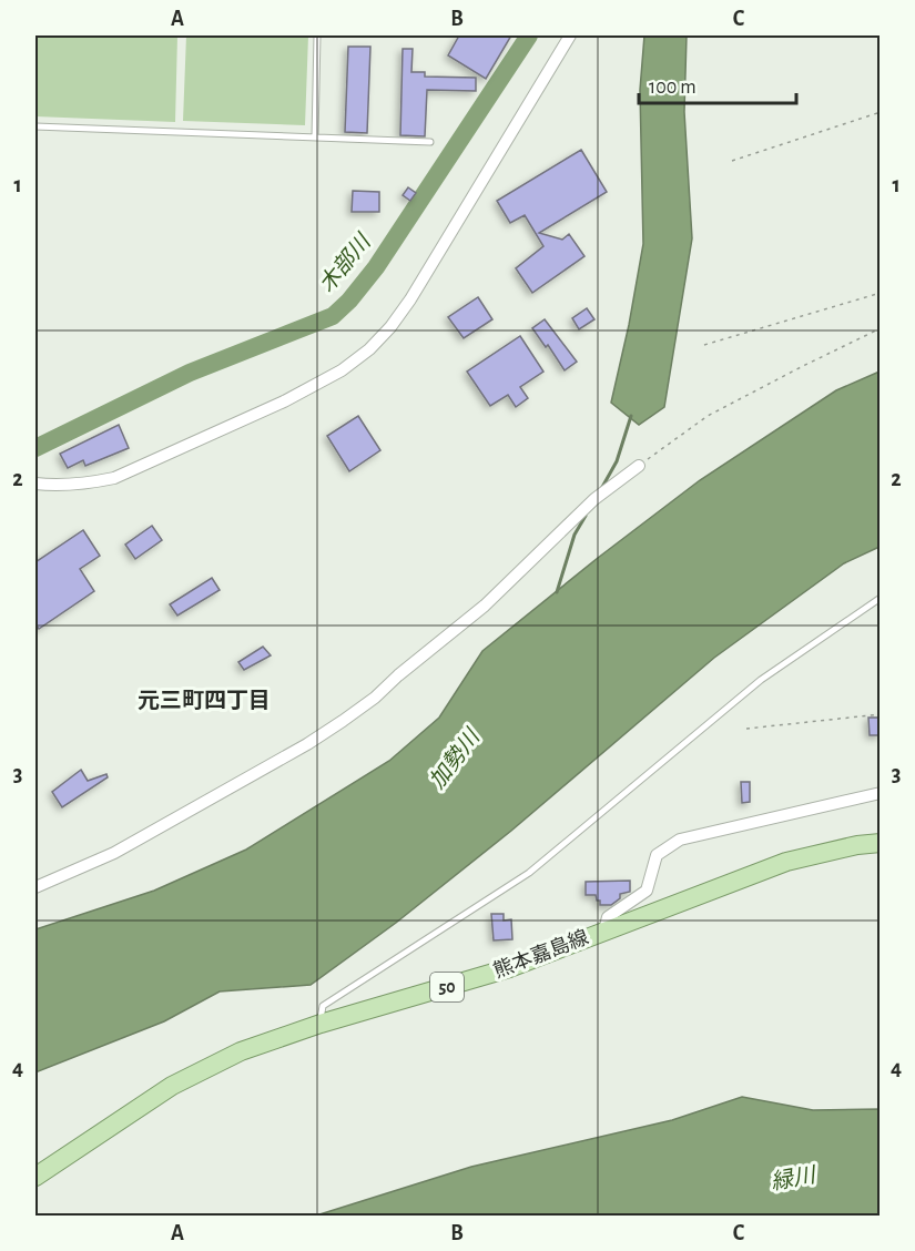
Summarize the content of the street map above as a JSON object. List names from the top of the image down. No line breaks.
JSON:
{"streets":{"main road":["熊本嘉島線","50"]},"districts":["元三町四丁目"],"water":["木部川","加勢川","緑川"],"scale_bar":"100 m","grid":{"columns":["A","B","C"],"rows":["1","2","3","4"]}}
